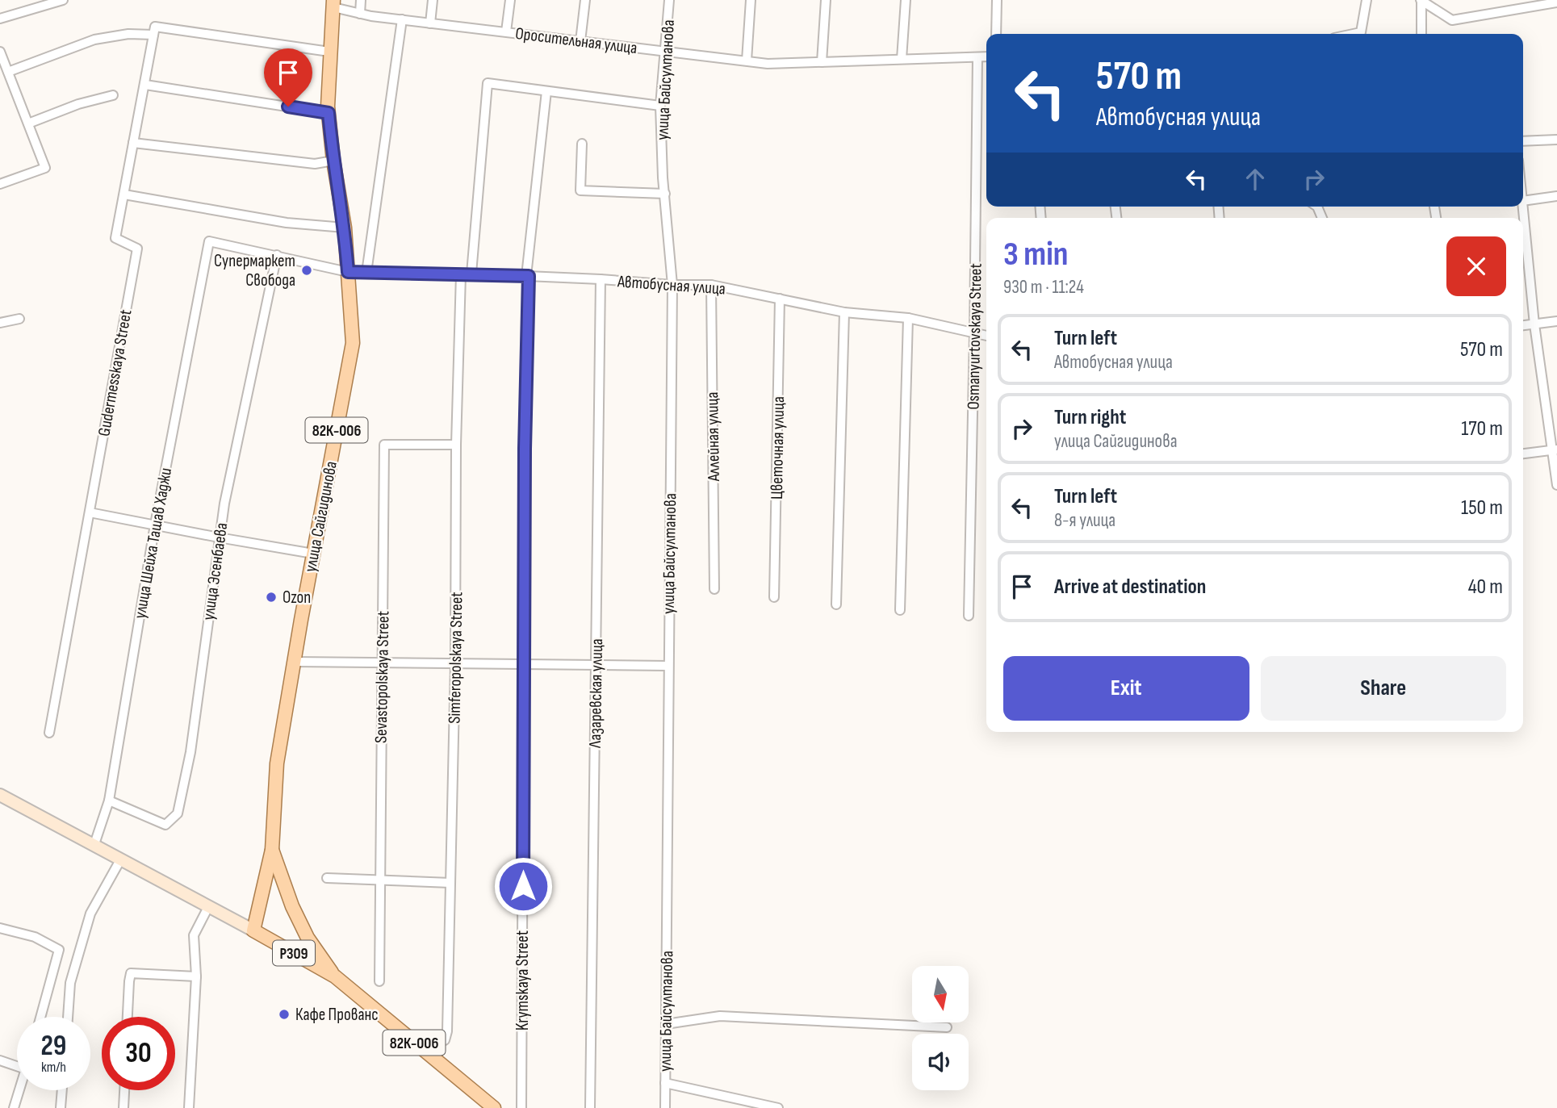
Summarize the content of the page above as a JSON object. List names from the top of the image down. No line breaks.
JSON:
{"streets":{"main road":["82К-006","улица Сайгидинова","Р309"],"street":["Оросительная улица","улица Байсултанова","Автобусная улица","Osmanyurtovskaya Street","Gudermesskaya Street","Аллейная улица","Цветочная улица","улица Шейха Ташав Хаджи","улица Эсенбаева","Simferopolskaya Street","Sevastopolskaya Street","Лазаревская улица","Krymskaya Street"]},"crossings":[["Оросительная улица","улица Байсултанова"],["Оросительная улица","Osmanyurtovskaya Street"],["Оросительная улица","улица Сайгидинова"],["улица Байсултанова","Автобусная улица"],["Автобусная улица","Osmanyurtovskaya Street"],["Автобусная улица","Аллейная улица"],["Автобусная улица","Цветочная улица"],["Автобусная улица","улица Сайгидинова"],["Автобусная улица","улица Шейха Ташав Хаджи"],["Автобусная улица","улица Эсенбаева"],["Автобусная улица","Simferopolskaya Street"],["Автобусная улица","Лазаревская улица"],["Автобусная улица","Krymskaya Street"],["82К-006","улица Сайгидинова"],["82К-006","Р309"],["улица Сайгидинова","Р309"],["улица Шейха Ташав Хаджи","улица Эсенбаева"],["Simferopolskaya Street","Sevastopolskaya Street"]],"places":["Супермаркет Свобода","Ozon","Кафе Прованс"],"north":"bottom","page":{"turn":["570 m","Автобусная улица"],"heading":["3 min","930 m · 11:24"],"list":[{"name":"Turn left","note":"Автобусная улица","value":"570 m"},{"name":"Turn right","note":"улица Сайгидинова","value":"170 m"},{"name":"Turn left","note":"8-я улица","value":"150 m"},{"name":"Arrive at destination","value":"40 m"}],"buttons":["Exit","Share"],"speed":"29 km/h","limit":"30"}}
